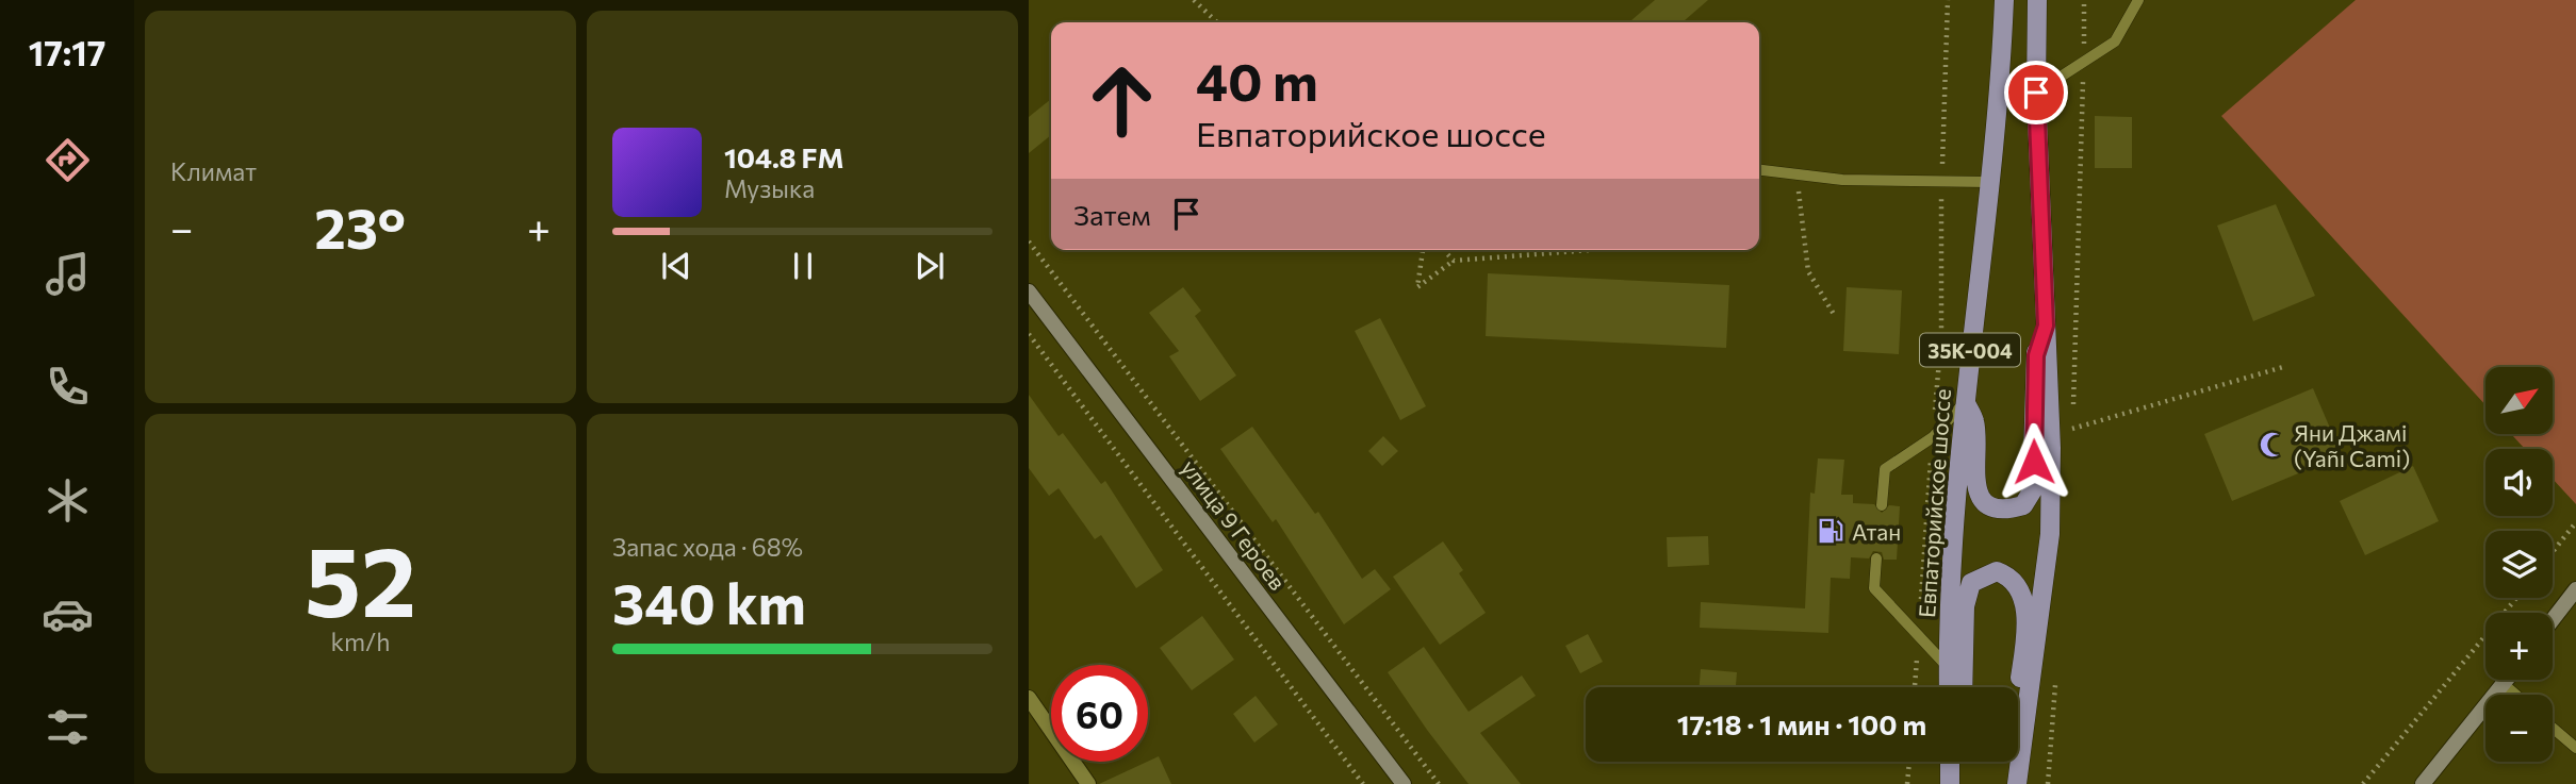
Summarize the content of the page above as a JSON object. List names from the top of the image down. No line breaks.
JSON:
{"streets":{"main road":["35К-004","Евпаторийское шоссе"],"street":["улица 9 Героев"]},"places":{"mosque":["Яни Джамі (Yañı Cami)"],"fuel station":["Атан"]},"north":"top right","page":{"tabs":"17:17","tile":["Климат",["52","km/h"],["Запас хода · 68%","340 km"]],"turn":["40 m","Евпаторийское шоссе"],"song":["104.8 FM","Музыка"],"then":"Затем","heat":["−","23°","+"],"map_buttons":["+","−"],"limit":"60","trip":"17:18 · 1 мин · 100 m"}}
